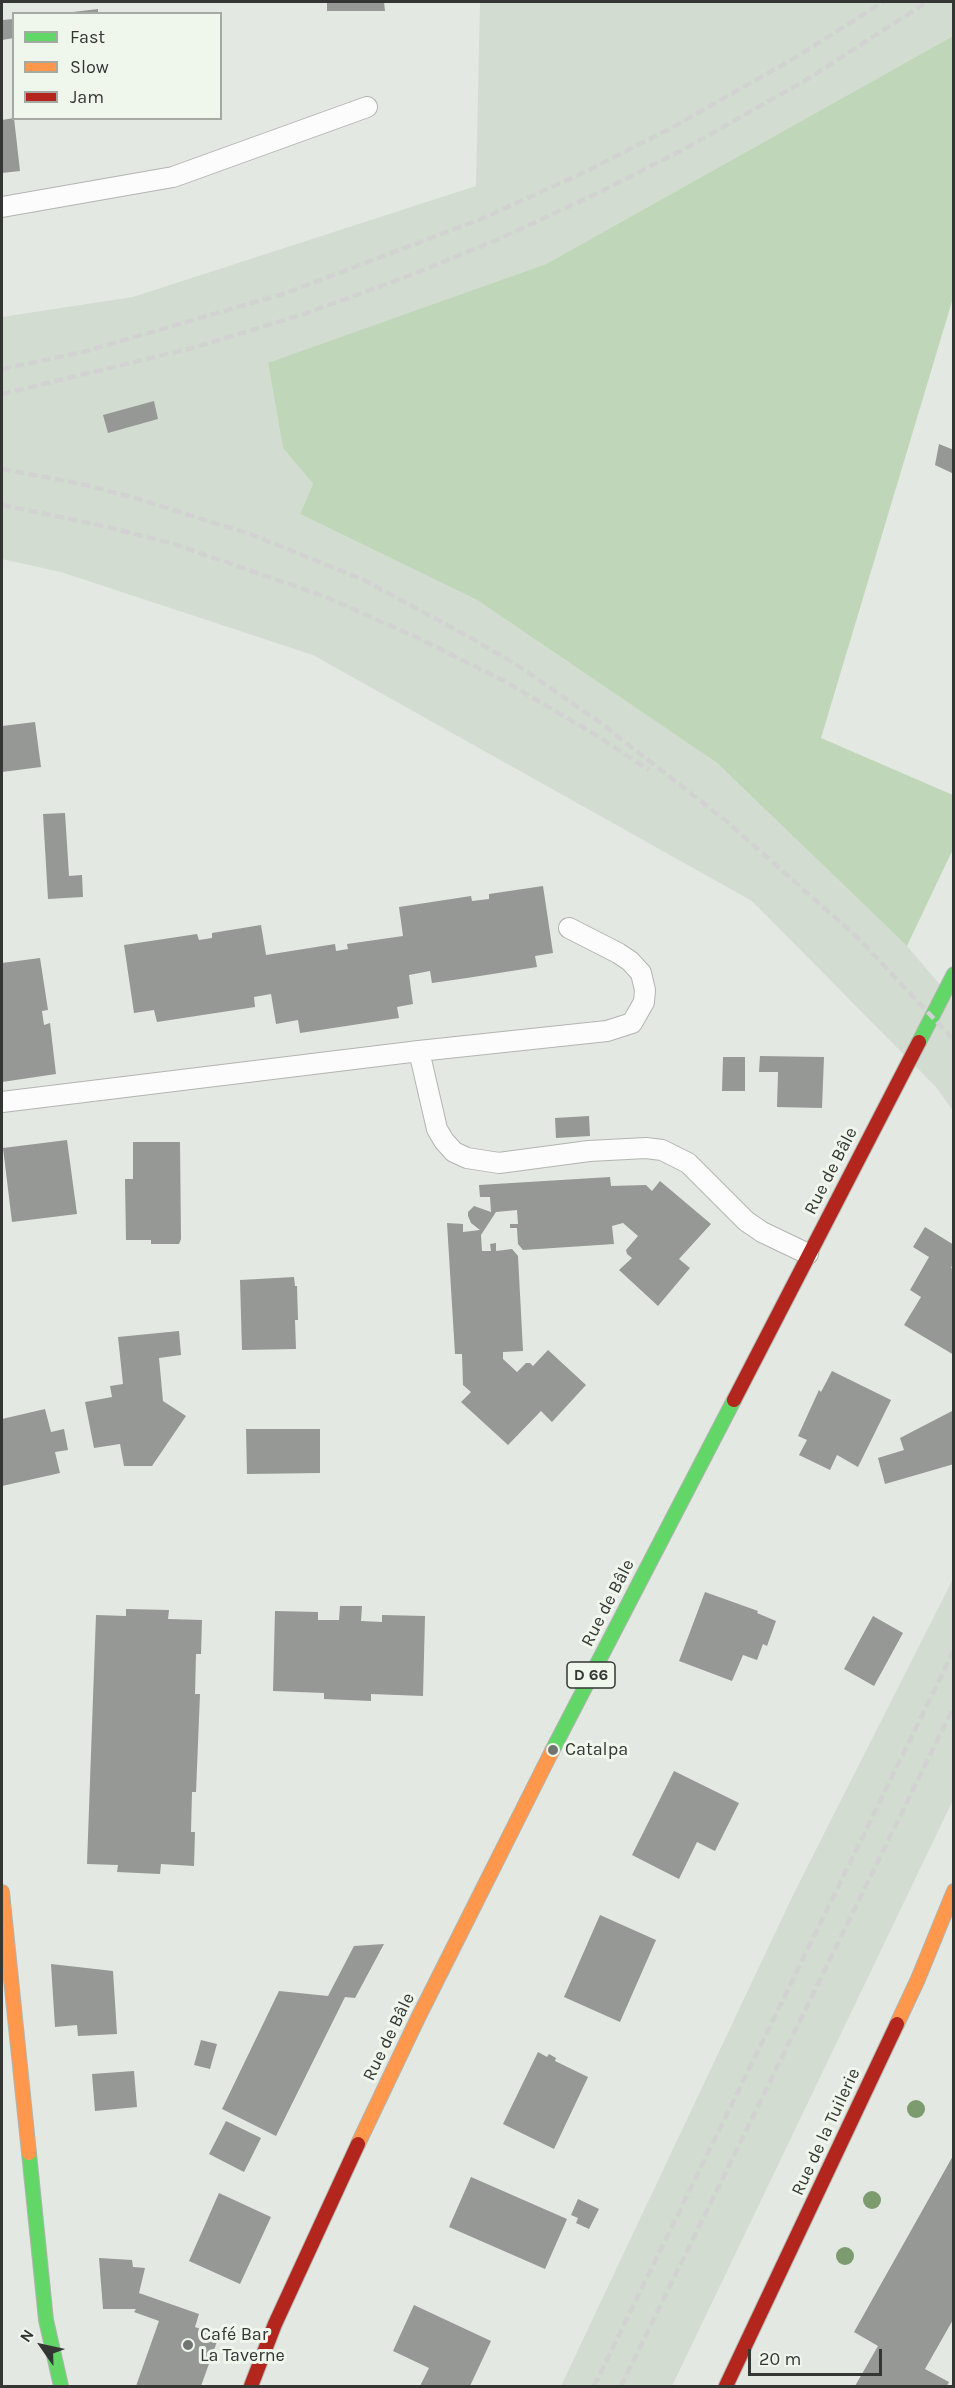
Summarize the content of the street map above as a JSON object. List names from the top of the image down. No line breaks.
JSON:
{"streets":{"main road":["Rue de Bâle","D 66","Rue de la Tuilerie"]},"places":["Catalpa","Café Bar La Taverne"],"legend":["Fast","Slow","Jam"],"scale_bar":"20 m","north":"top left"}
